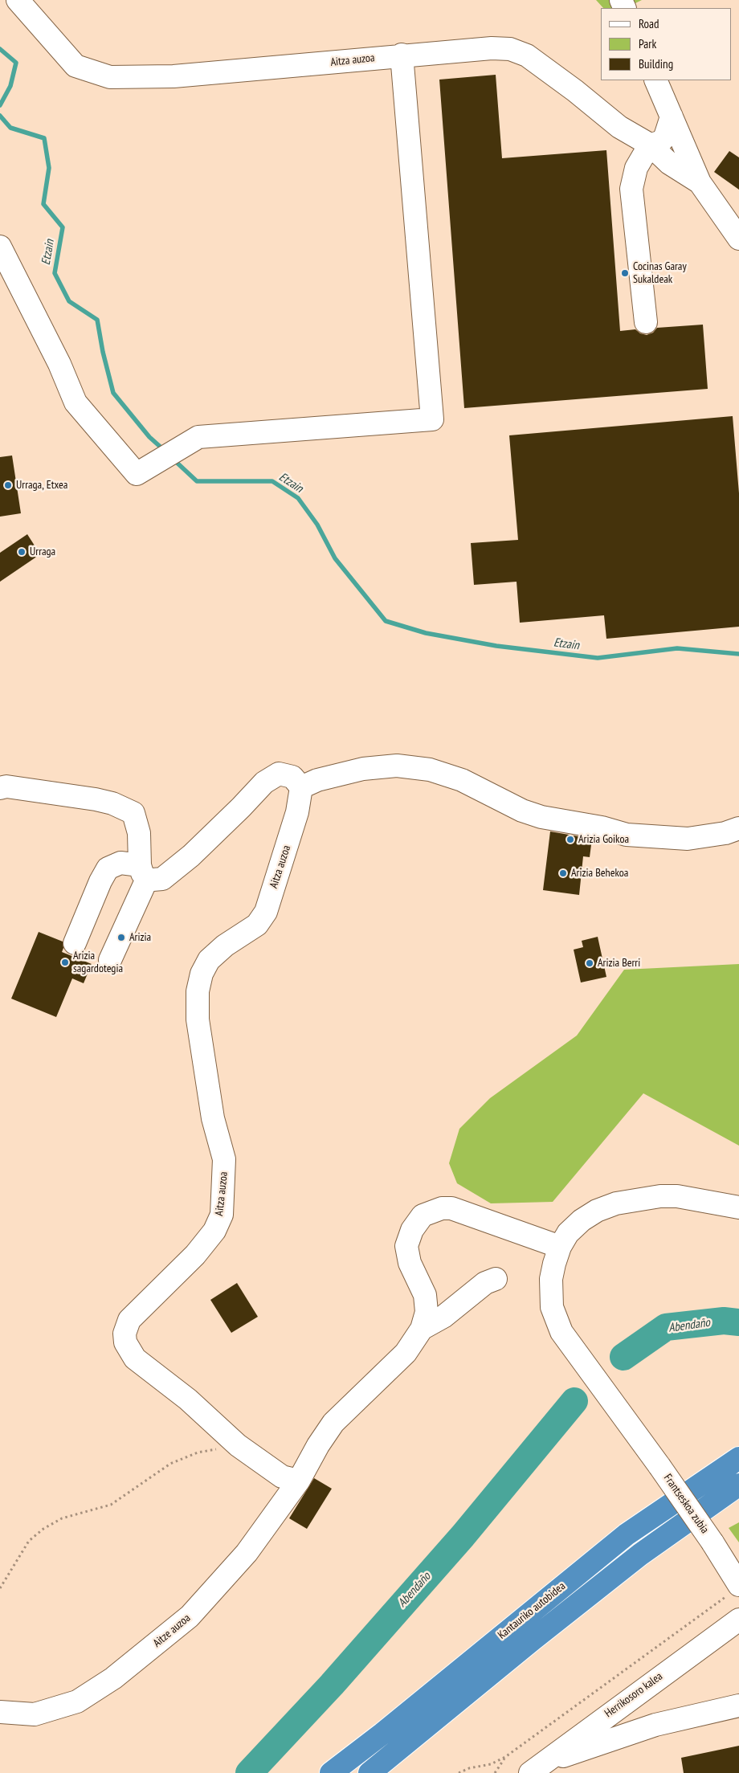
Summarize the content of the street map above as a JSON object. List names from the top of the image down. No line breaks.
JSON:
{"streets":{"highway":["Kantauriko autobidea"],"street":["Aitza auzoa","Frantseskoa zubia","Aitze auzoa","Herrikosoro kalea"]},"crossings":[["Aitza auzoa","Aitze auzoa"]],"water":["Etzain","Abendaño"],"places":["Cocinas Garay Sukaldeak","Urraga, Etxea","Urraga","Arizia Goikoa","Arizia Behekoa","Arizia","Arizia sagardotegia","Arizia Berri"],"legend":["Road","Park","Building"]}
